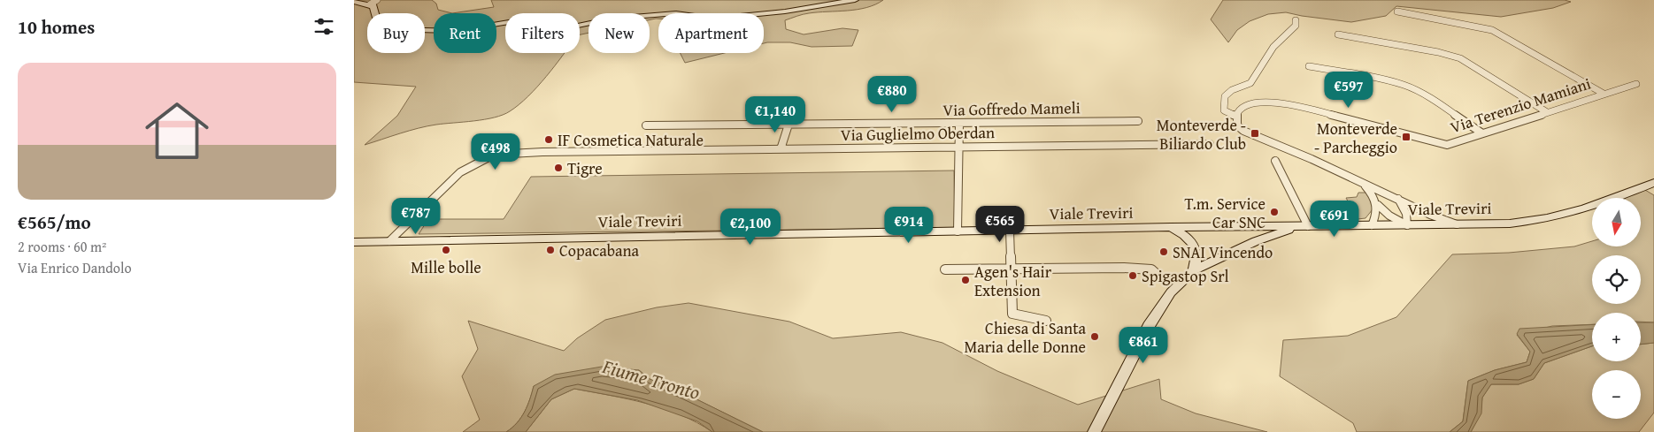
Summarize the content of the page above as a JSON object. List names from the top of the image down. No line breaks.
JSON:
{"streets":{"street":["Via Terenzio Mamiani","Via Goffredo Mameli","Via Guglielmo Oberdan","Viale Treviri"]},"crossings":[["Via Guglielmo Oberdan","Viale Treviri"]],"water":["Fiume Tronto"],"places":{"transit":["Monteverde - Biliardo Club","Monteverde - Parcheggio"],"other":["IF Cosmetica Naturale","Tigre","T.m. Service Car SNC","Mille bolle","Copacabana","SNAI Vincendo","Spigastop Srl","Agen's Hair Extension","Chiesa di Santa Maria delle Donne"]},"north":"bottom","page":{"heading":"10 homes","chip":["Buy","Rent","Filters","New","Apartment"],"list":[{"name":"€565/mo","note":"2 rooms · 60 m² · Via Enrico Dandolo"}],"price":["€597","€880","€1,140","€498","€787","€691","€565","€914","€2,100","€861"],"map_buttons":["+","−"]}}
